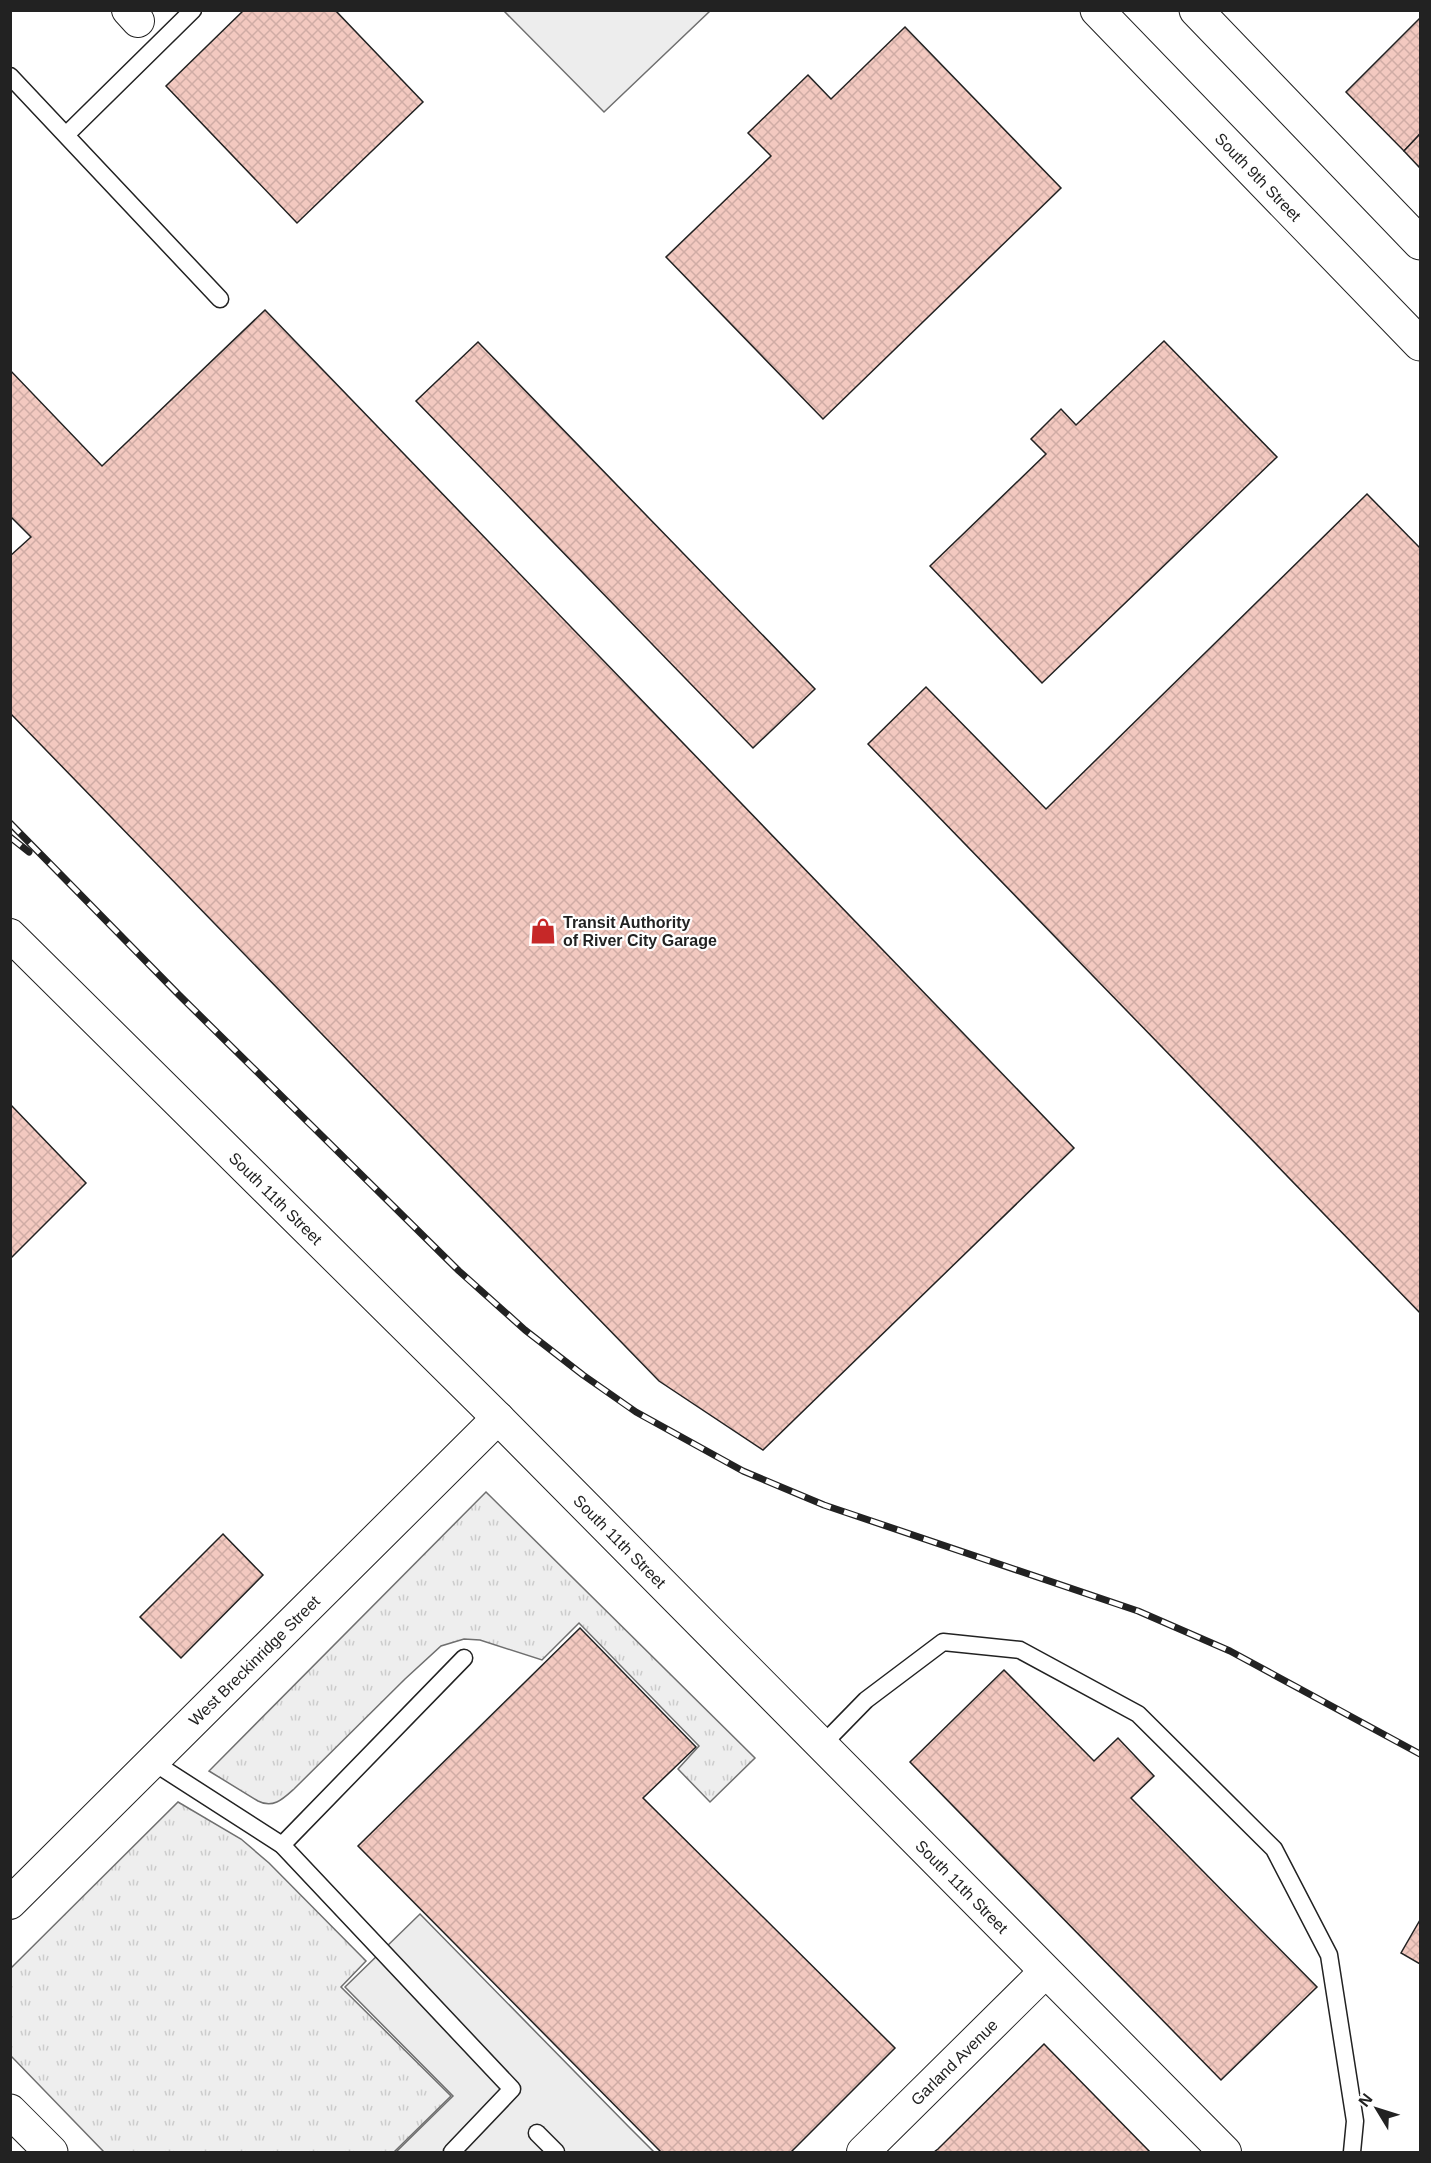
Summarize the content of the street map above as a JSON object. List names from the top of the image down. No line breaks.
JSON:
{"streets":{"main road":["South 9th Street"],"street":["South 11th Street","West Breckinridge Street","Garland Avenue"]},"crossings":[["South 11th Street","West Breckinridge Street"],["South 11th Street","Garland Avenue"]],"places":{"shop":["Transit Authority of River City Garage"]},"north":"top left"}
